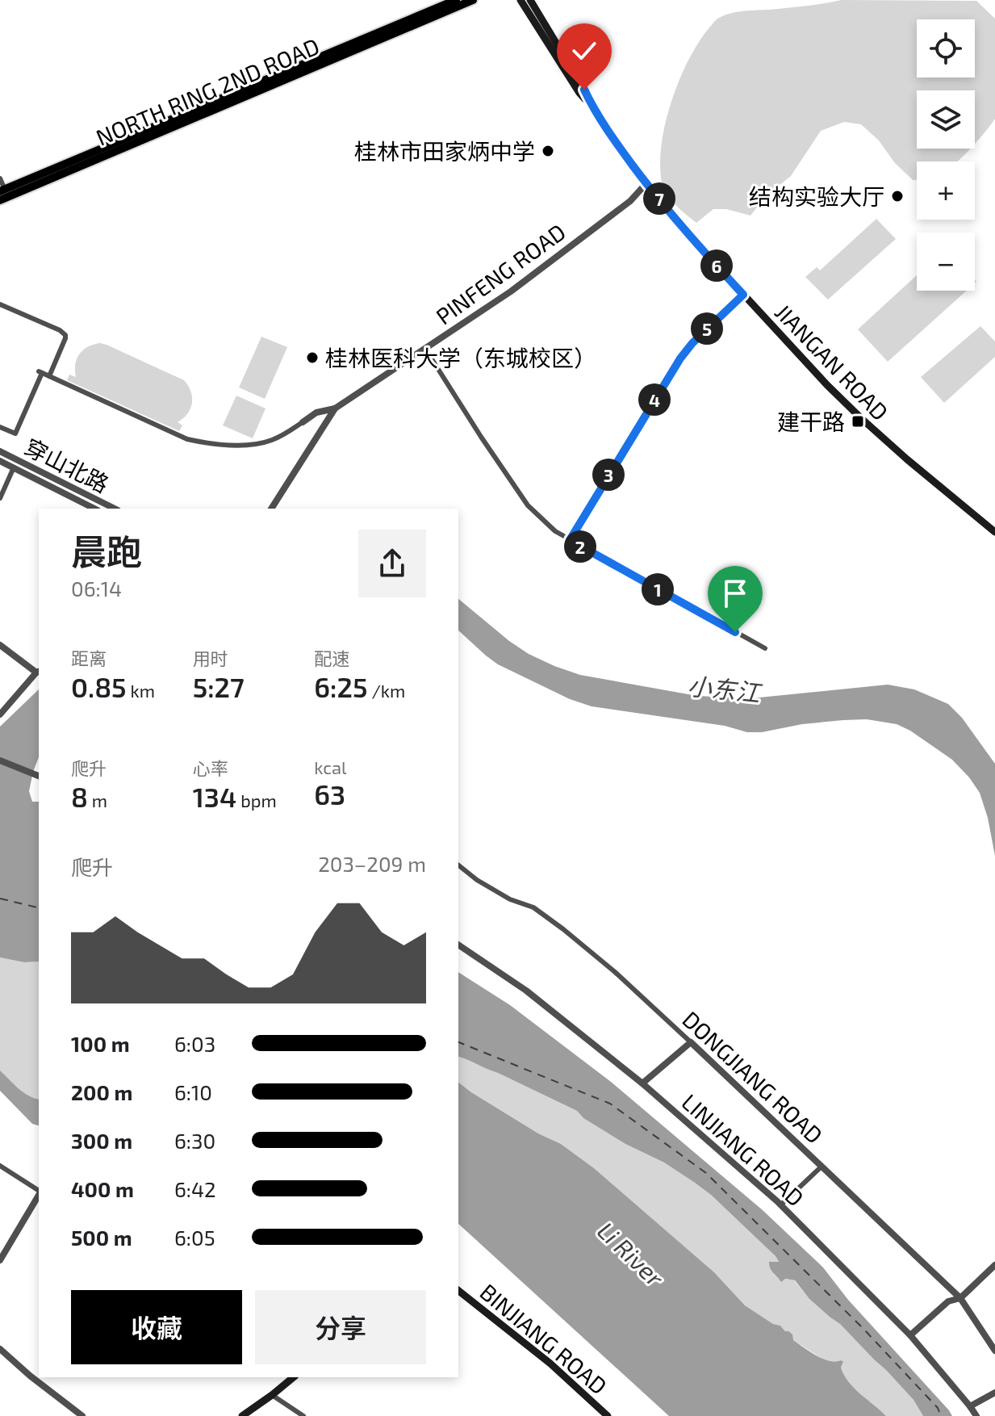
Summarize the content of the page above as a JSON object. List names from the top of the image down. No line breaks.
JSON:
{"streets":{"main road":["NORTH RING 2ND ROAD","JIANGAN ROAD","BINJIANG ROAD"],"street":["PINFENG ROAD","穿山北路","DONGJIANG ROAD","LINJIANG ROAD"]},"crossings":[["PINFENG ROAD","JIANGAN ROAD"]],"water":["小东江","Li River"],"places":{"other":["桂林市田家炳中学","结构实验大厅","桂林医科大学（东城校区）"],"transit":["建干路"]},"page":{"map_buttons":["+","−"],"pins":["7","6","5","4","3","2","1"],"heading":["晨跑","06:14"],"stats":[["距离","0.85 km"],["用时","5:27"],["配速","6:25 /km"],["爬升","8 m"],["心率","134 bpm"],["kcal","63"]],"chart":["爬升","203–209 m"],"list":[{"name":"100 m","note":"6:03"},{"name":"200 m","note":"6:10"},{"name":"300 m","note":"6:30"},{"name":"400 m","note":"6:42"},{"name":"500 m","note":"6:05"}],"buttons":["收藏","分享"]}}
